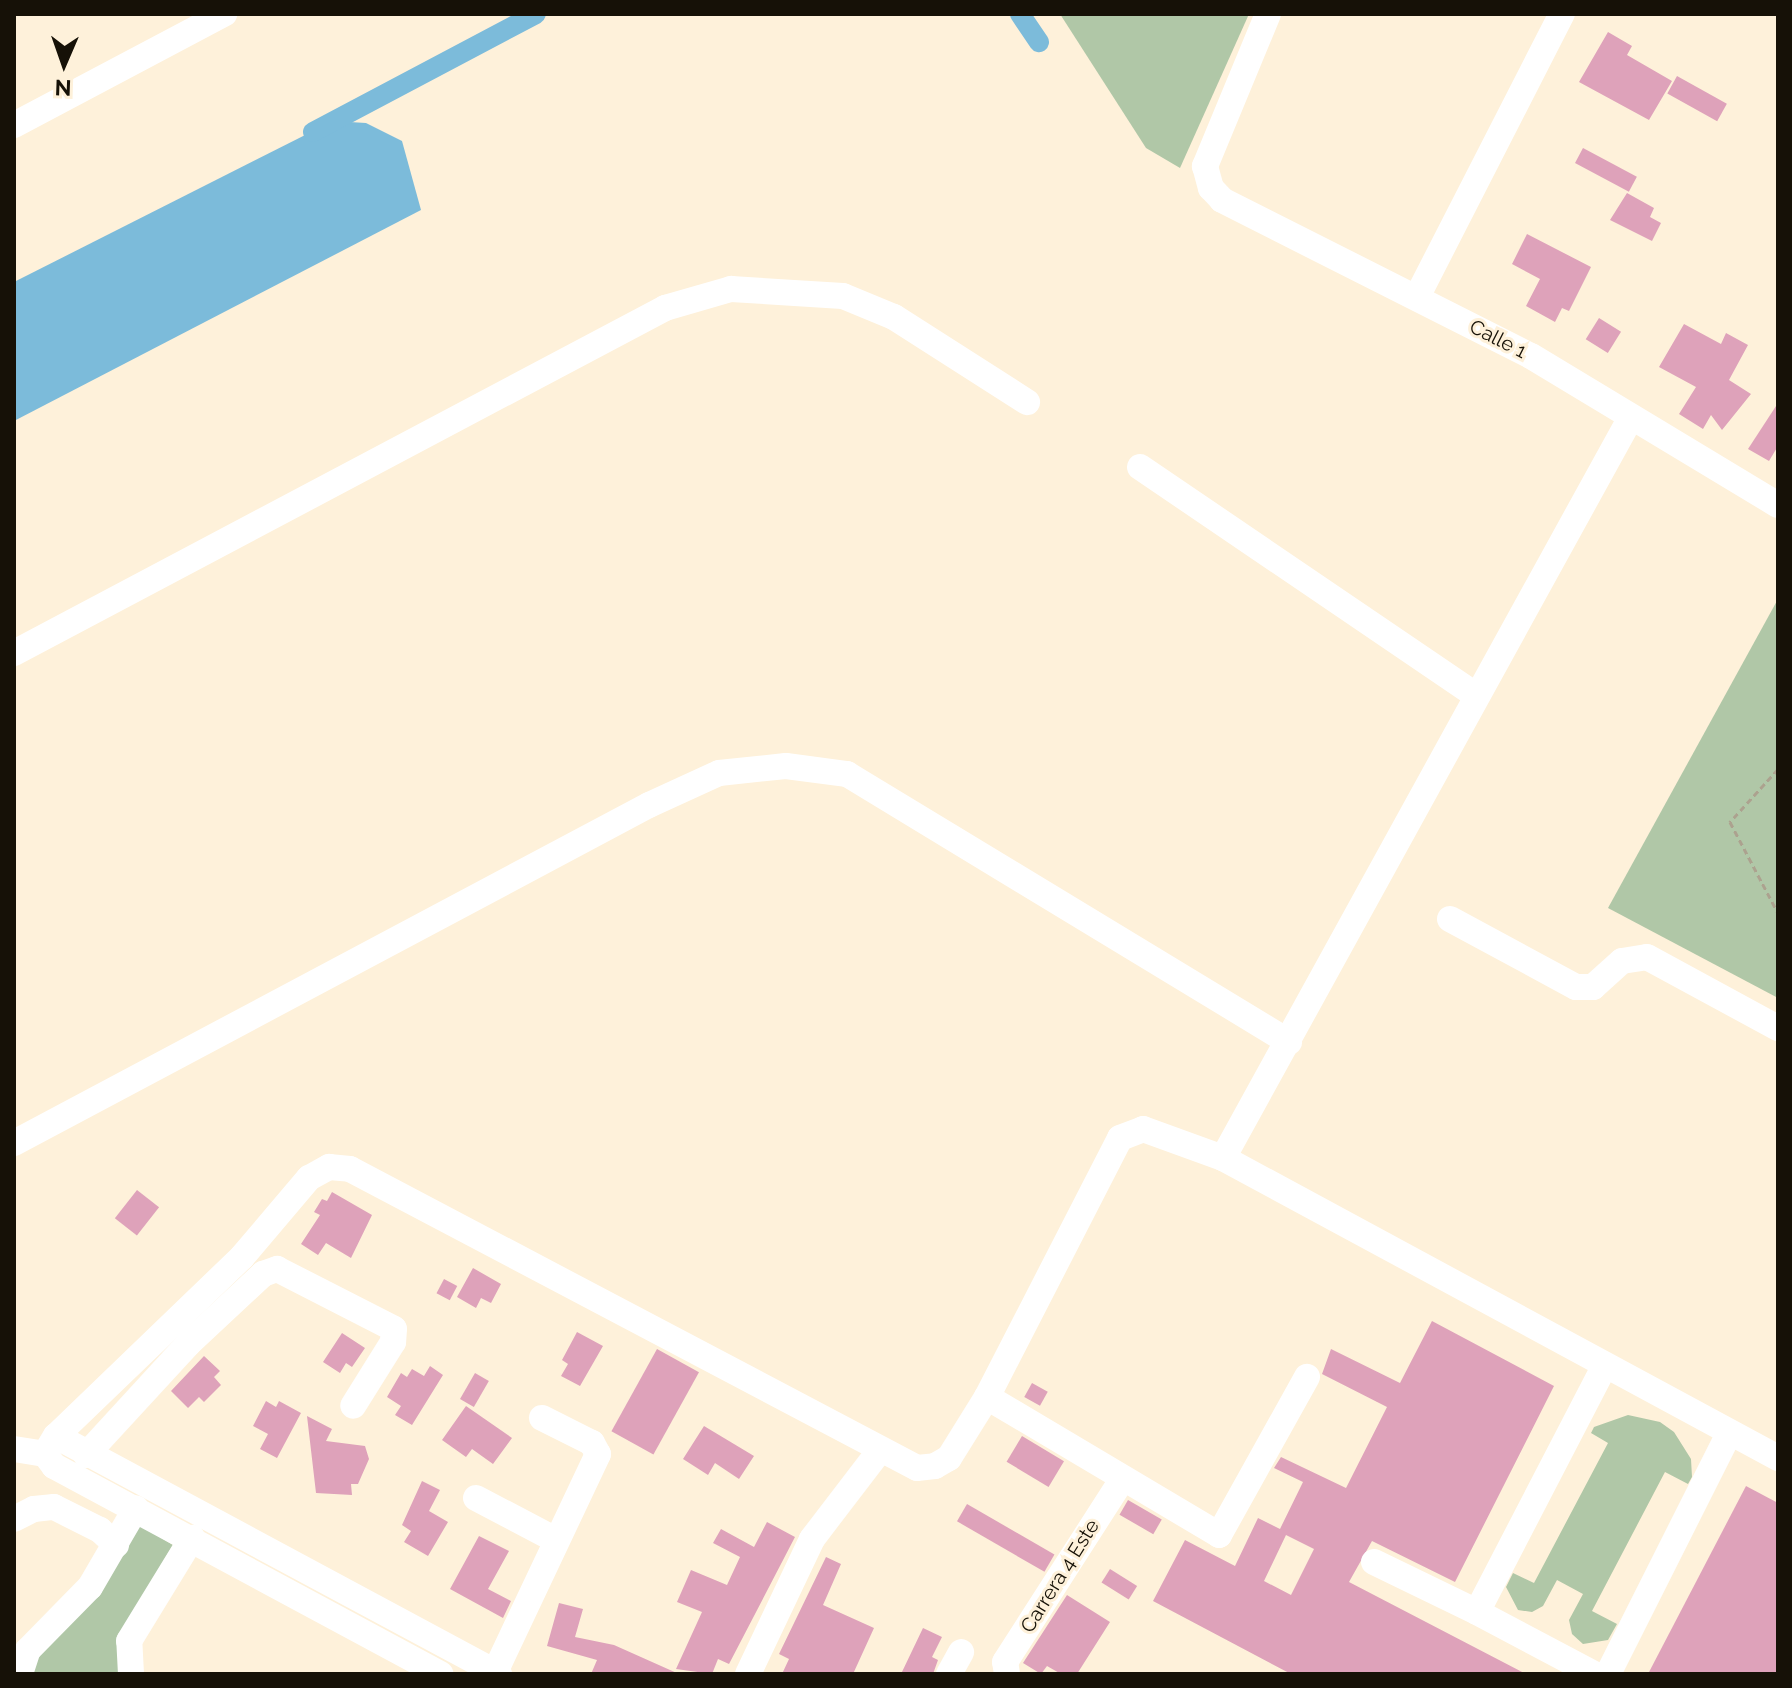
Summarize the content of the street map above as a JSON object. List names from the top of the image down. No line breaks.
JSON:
{"streets":{"street":["Calle 1","Carrera 4 Este"]},"north":"bottom"}
